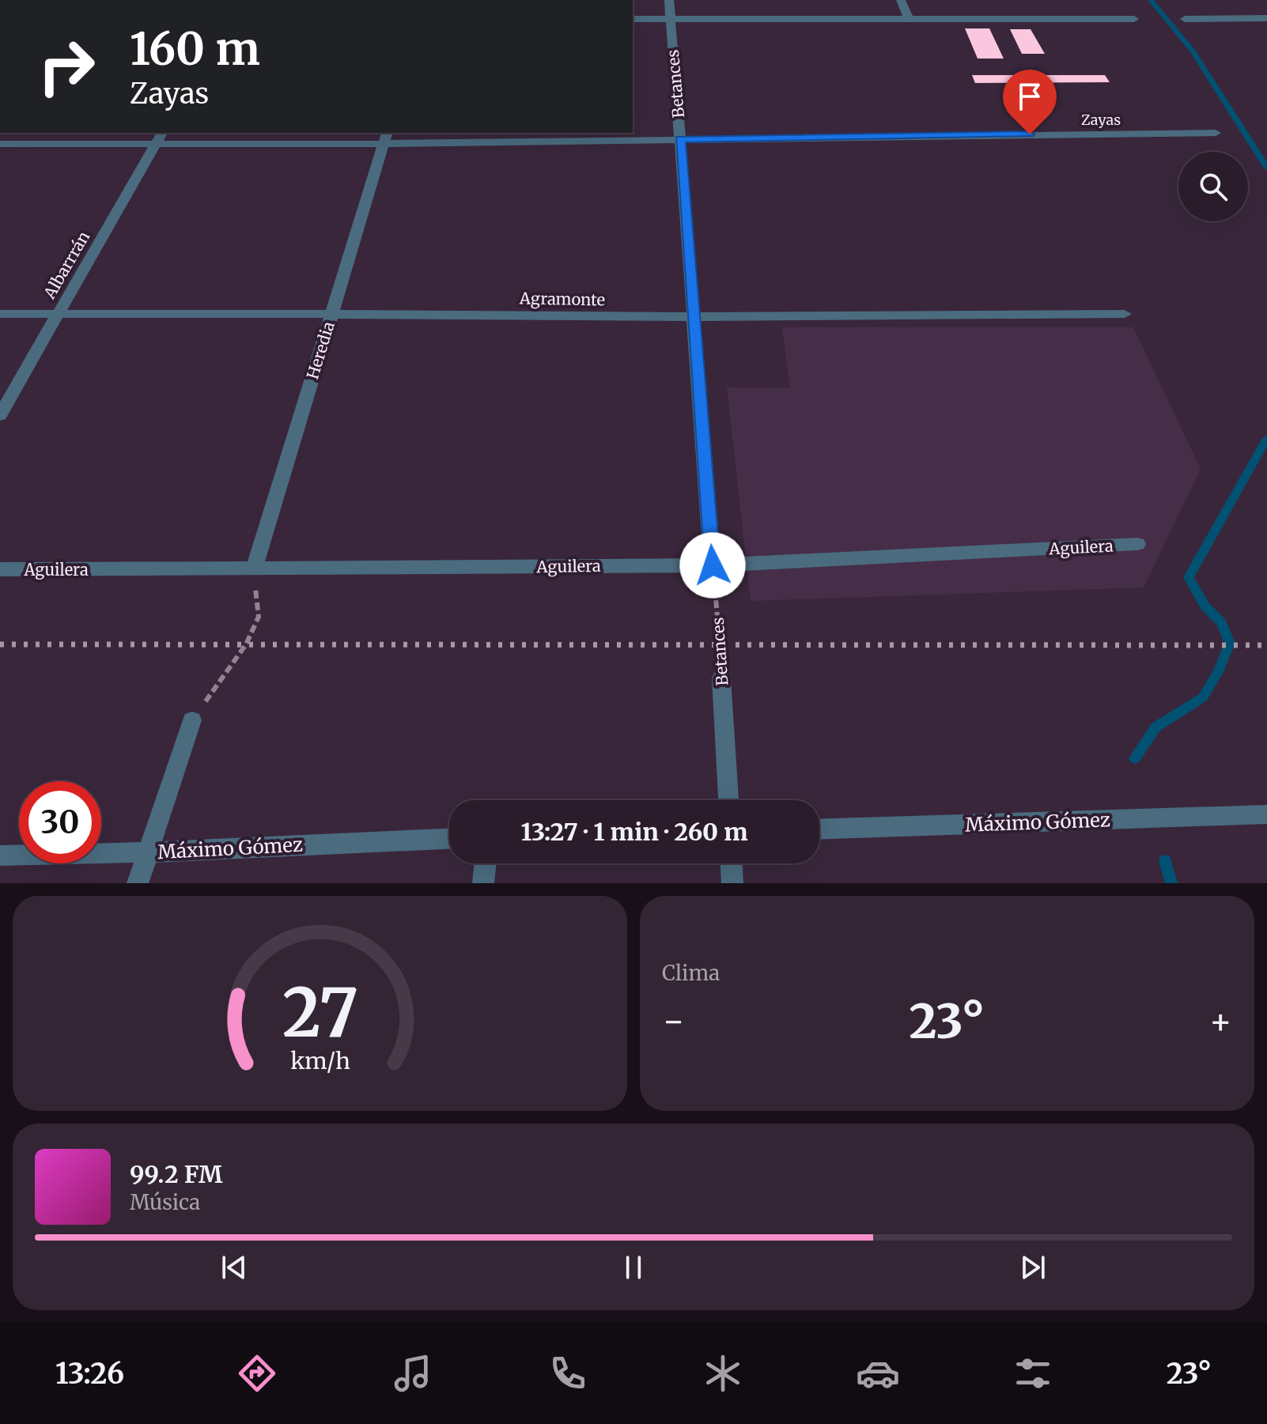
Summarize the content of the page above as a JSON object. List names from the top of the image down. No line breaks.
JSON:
{"streets":{"street":["Betances","Zayas","Albarrrán","Agramonte","Heredia","Aguilera","Máximo Gómez"]},"crossings":[["Betances","Zayas"],["Betances","Agramonte"],["Betances","Aguilera"],["Zayas","Albarrrán"],["Zayas","Heredia"],["Albarrrán","Agramonte"],["Agramonte","Heredia"],["Heredia","Aguilera"]],"page":{"turn":["160 m","Zayas"],"limit":"30","trip":"13:27 · 1 min · 260 m","tile":"Clima","heat":["−","23°","+"],"song":["99.2 FM","Música"],"tabs":["13:26","23°"],"gauge":["27","km/h"]}}
